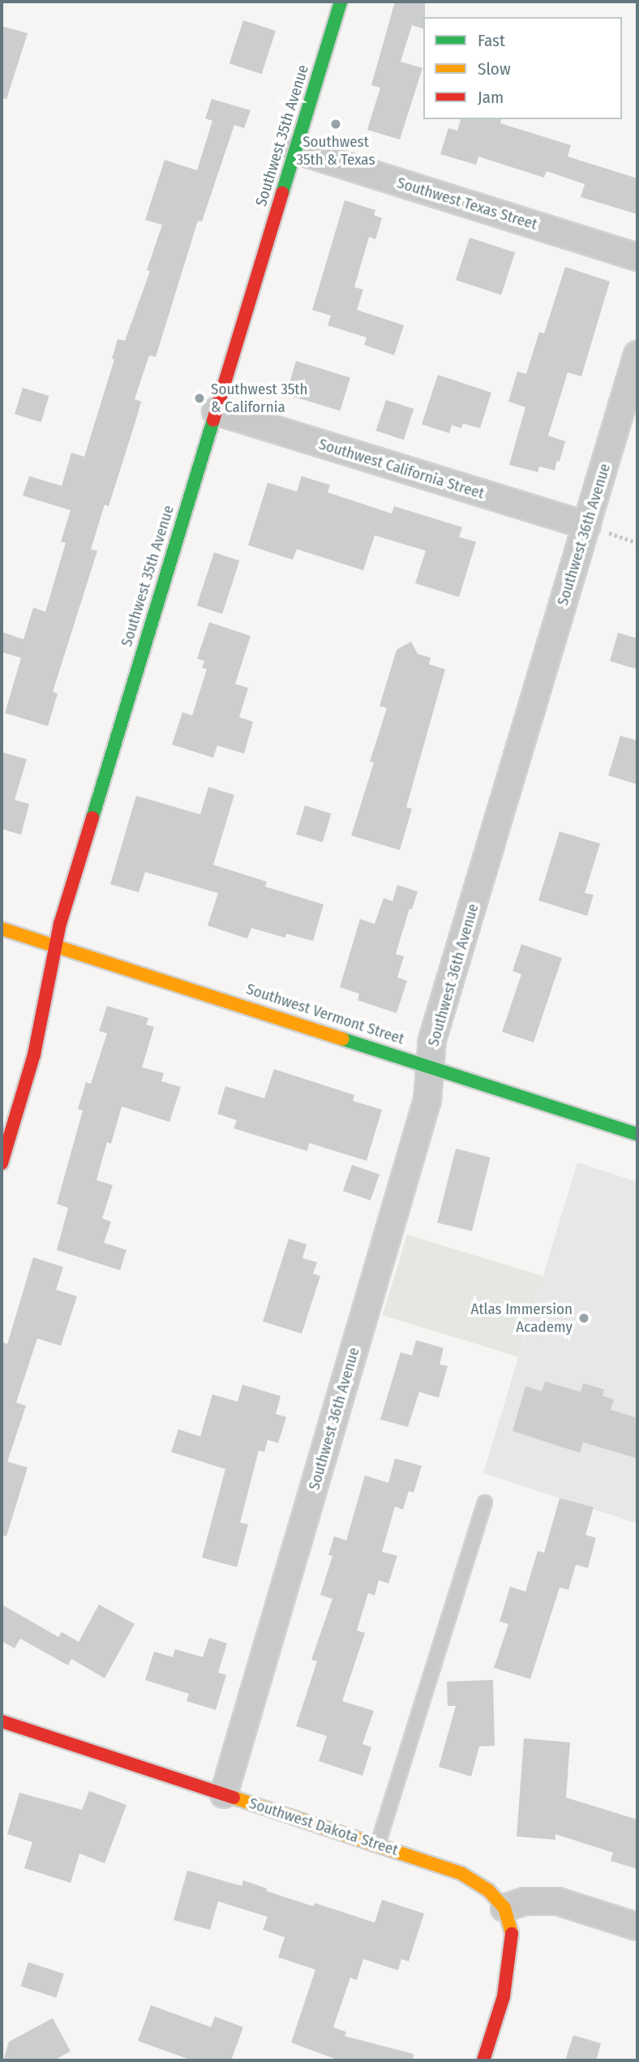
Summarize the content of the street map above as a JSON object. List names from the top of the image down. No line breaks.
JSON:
{"streets":{"street":["Southwest 35th Avenue","Southwest Texas Street","Southwest California Street","Southwest 36th Avenue","Southwest Vermont Street","Southwest Dakota Street"]},"crossings":[["Southwest 35th Avenue","Southwest Texas Street"],["Southwest 35th Avenue","Southwest California Street"],["Southwest 35th Avenue","Southwest Vermont Street"],["Southwest California Street","Southwest 36th Avenue"],["Southwest 36th Avenue","Southwest Vermont Street"],["Southwest 36th Avenue","Southwest Dakota Street"]],"places":["Southwest 35th & Texas","Southwest 35th & California","Atlas Immersion Academy"],"legend":["Fast","Slow","Jam"]}
